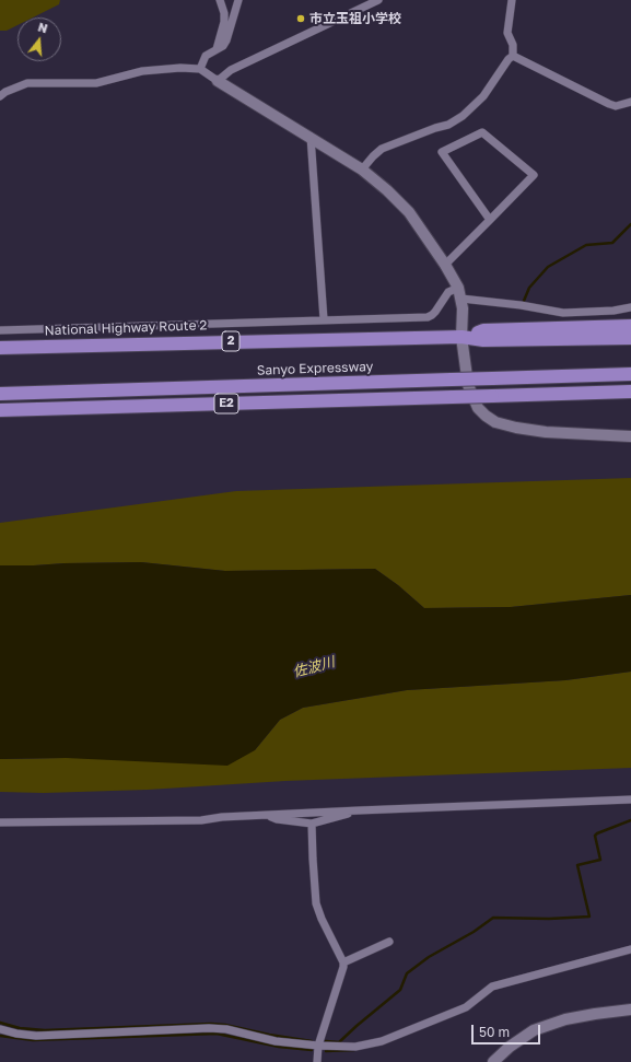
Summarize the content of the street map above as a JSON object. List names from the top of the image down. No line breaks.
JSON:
{"streets":{"highway":["National Highway Route 2","2","Sanyo Expressway","E2"]},"water":["佐波川"],"places":["市立玉祖小学校"],"scale_bar":"50 m","north":"top"}
